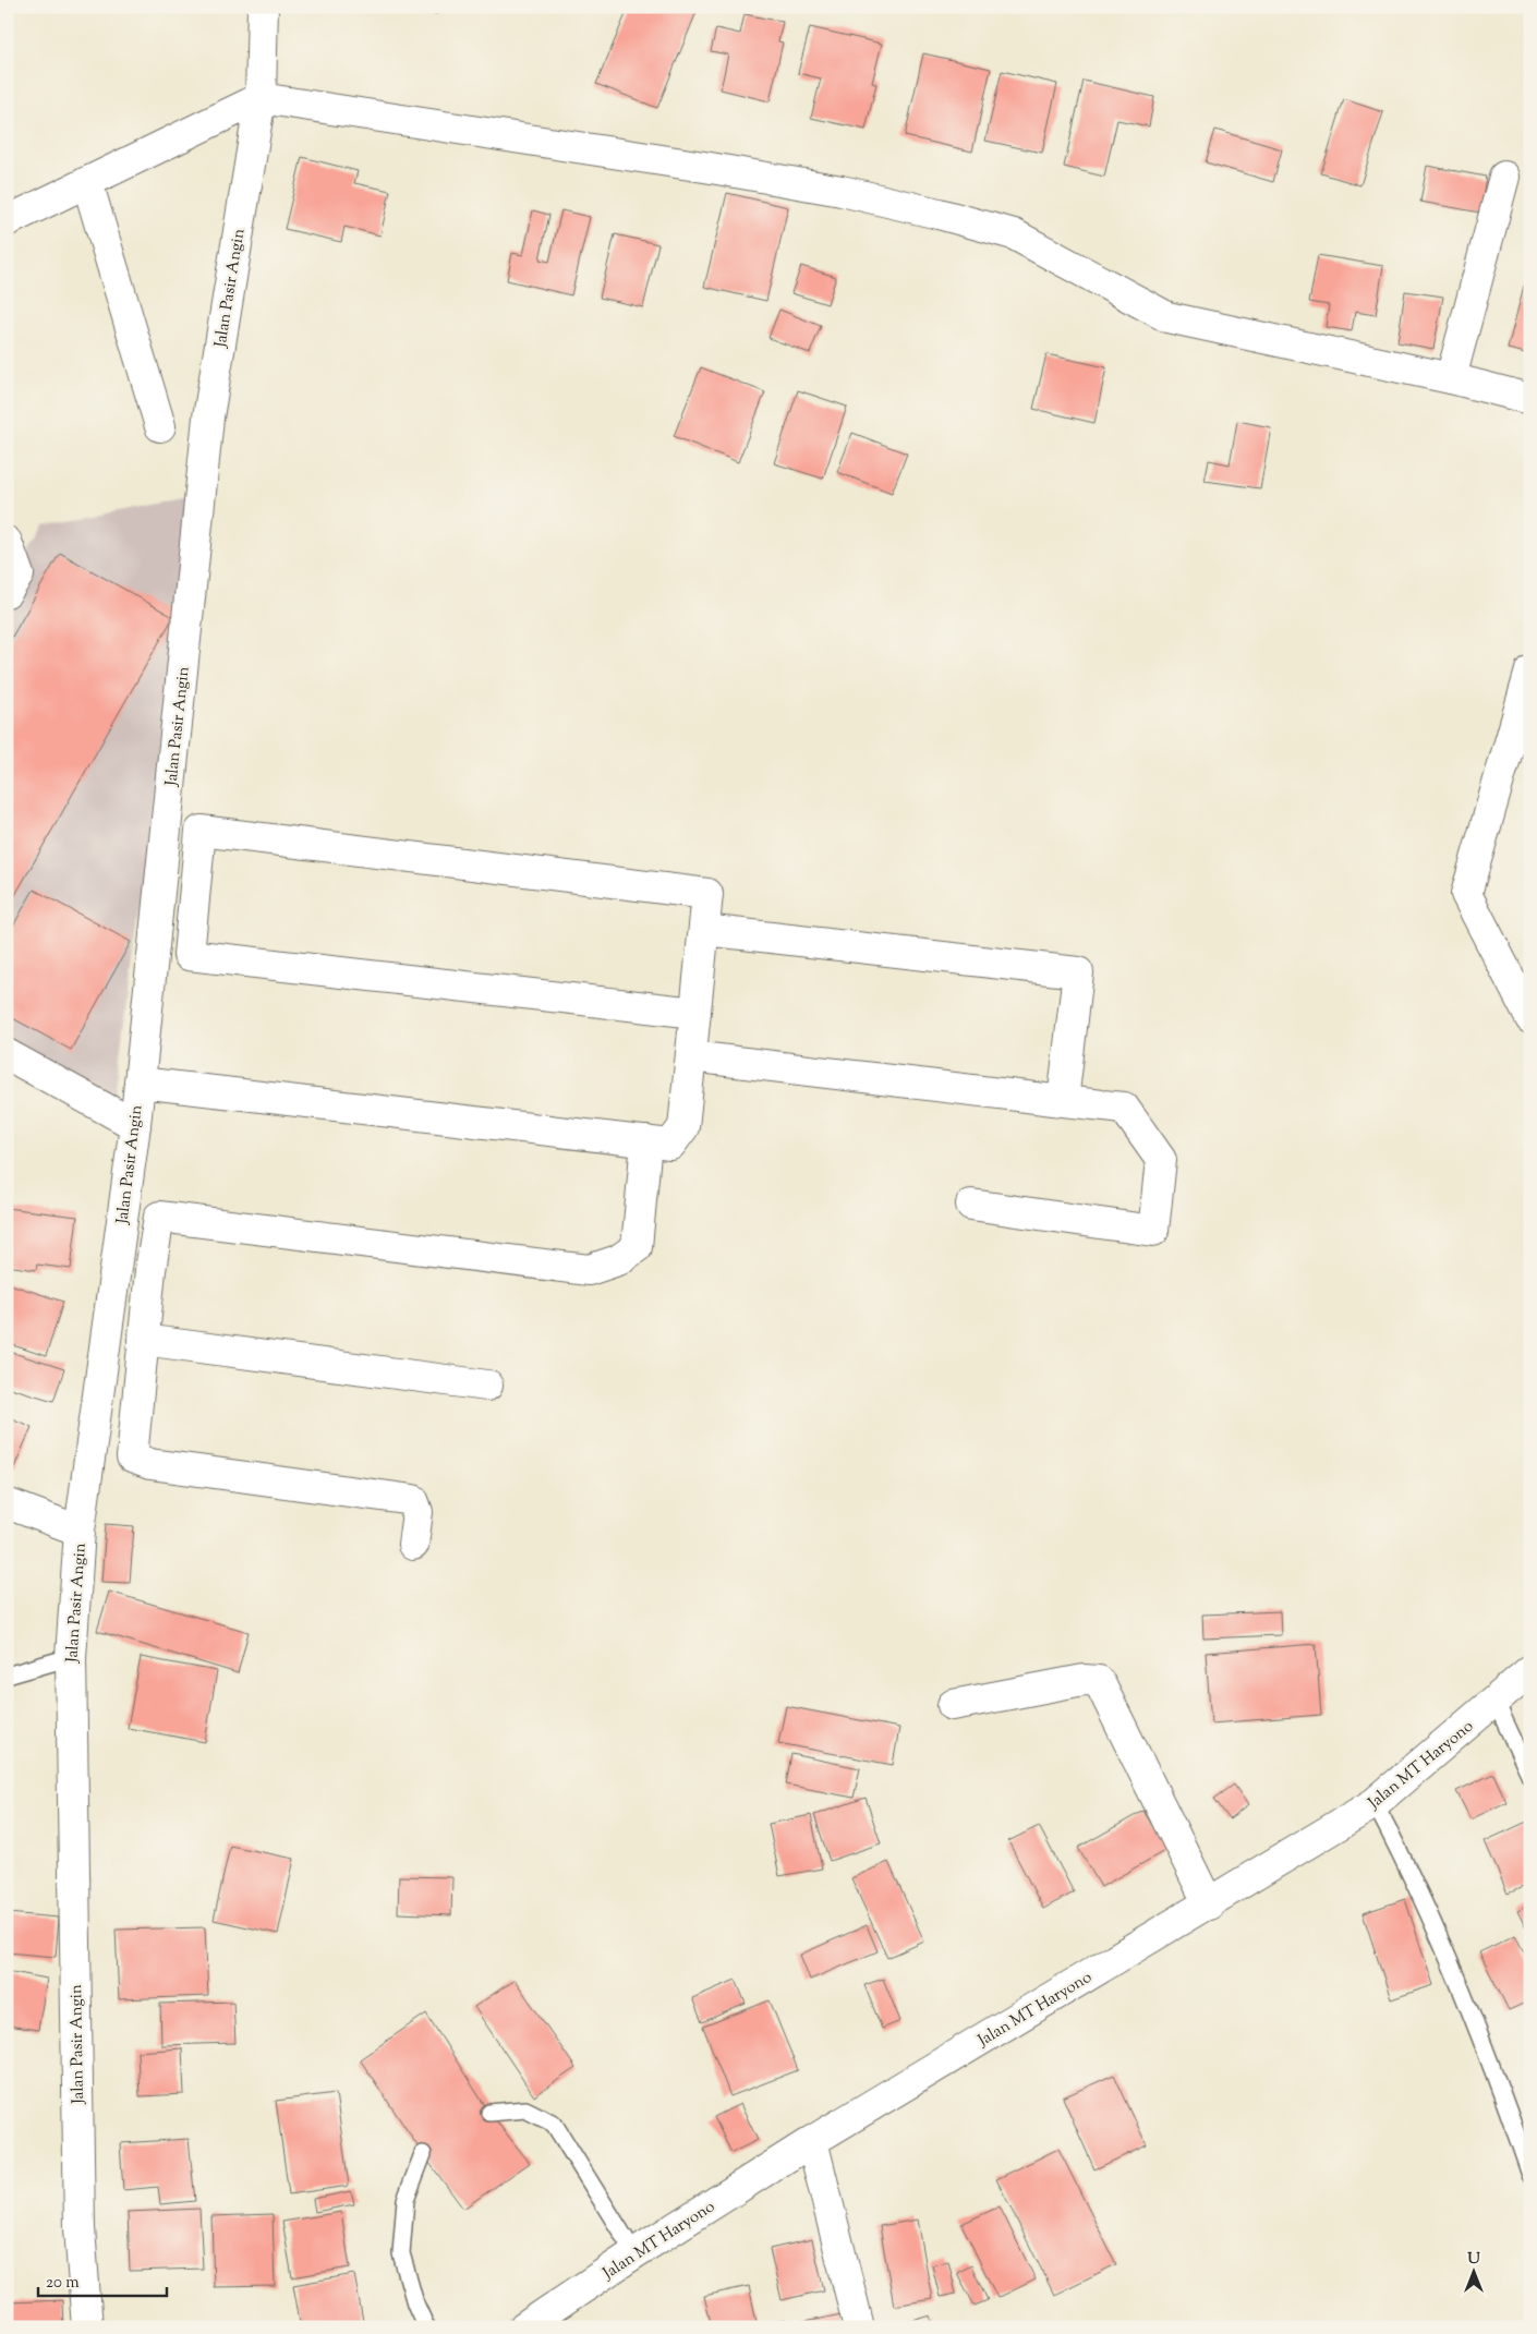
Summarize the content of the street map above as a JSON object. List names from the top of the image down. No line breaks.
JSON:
{"streets":{"street":["Jalan Pasir Angin","Jalan MT Haryono"]},"scale_bar":"20 m","north":"top"}
